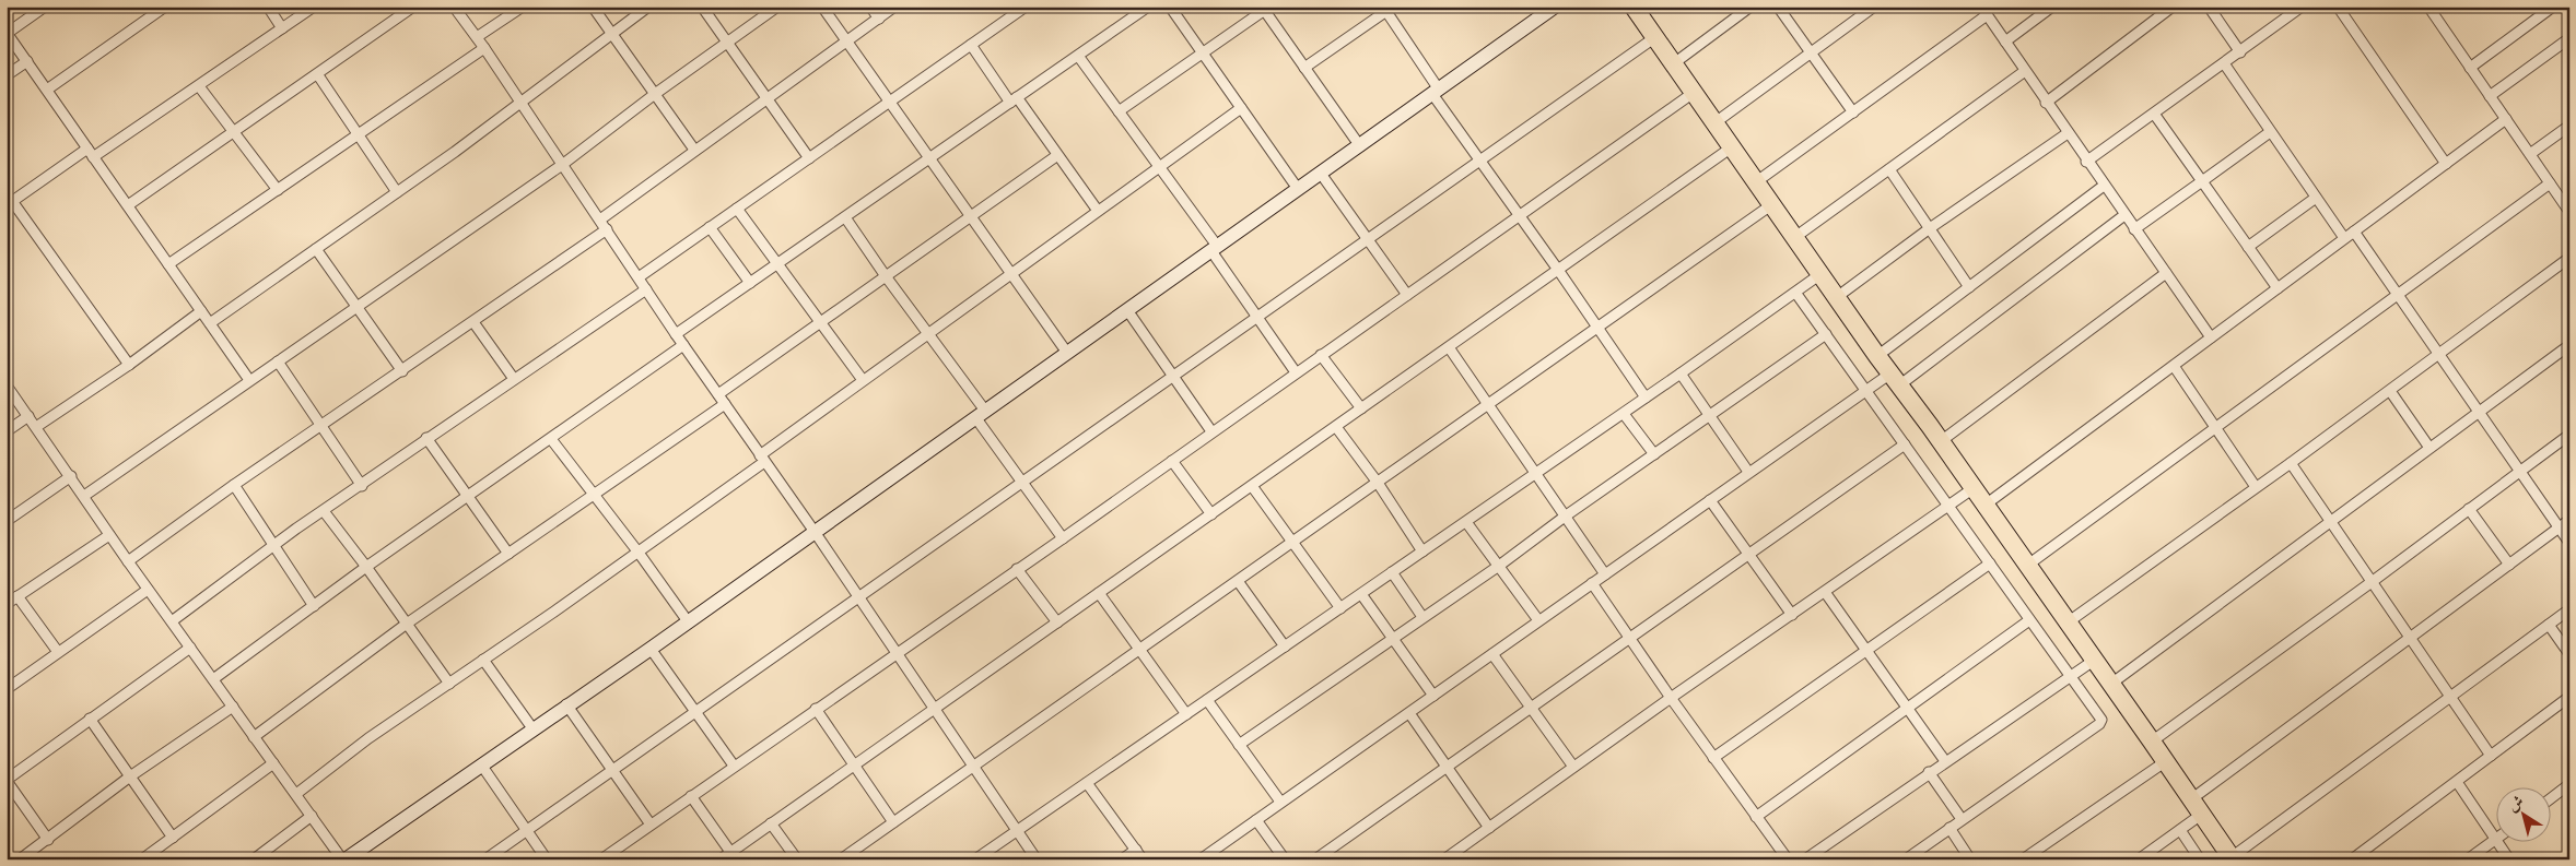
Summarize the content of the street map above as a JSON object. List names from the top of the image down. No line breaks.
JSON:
{"north":"top left"}
